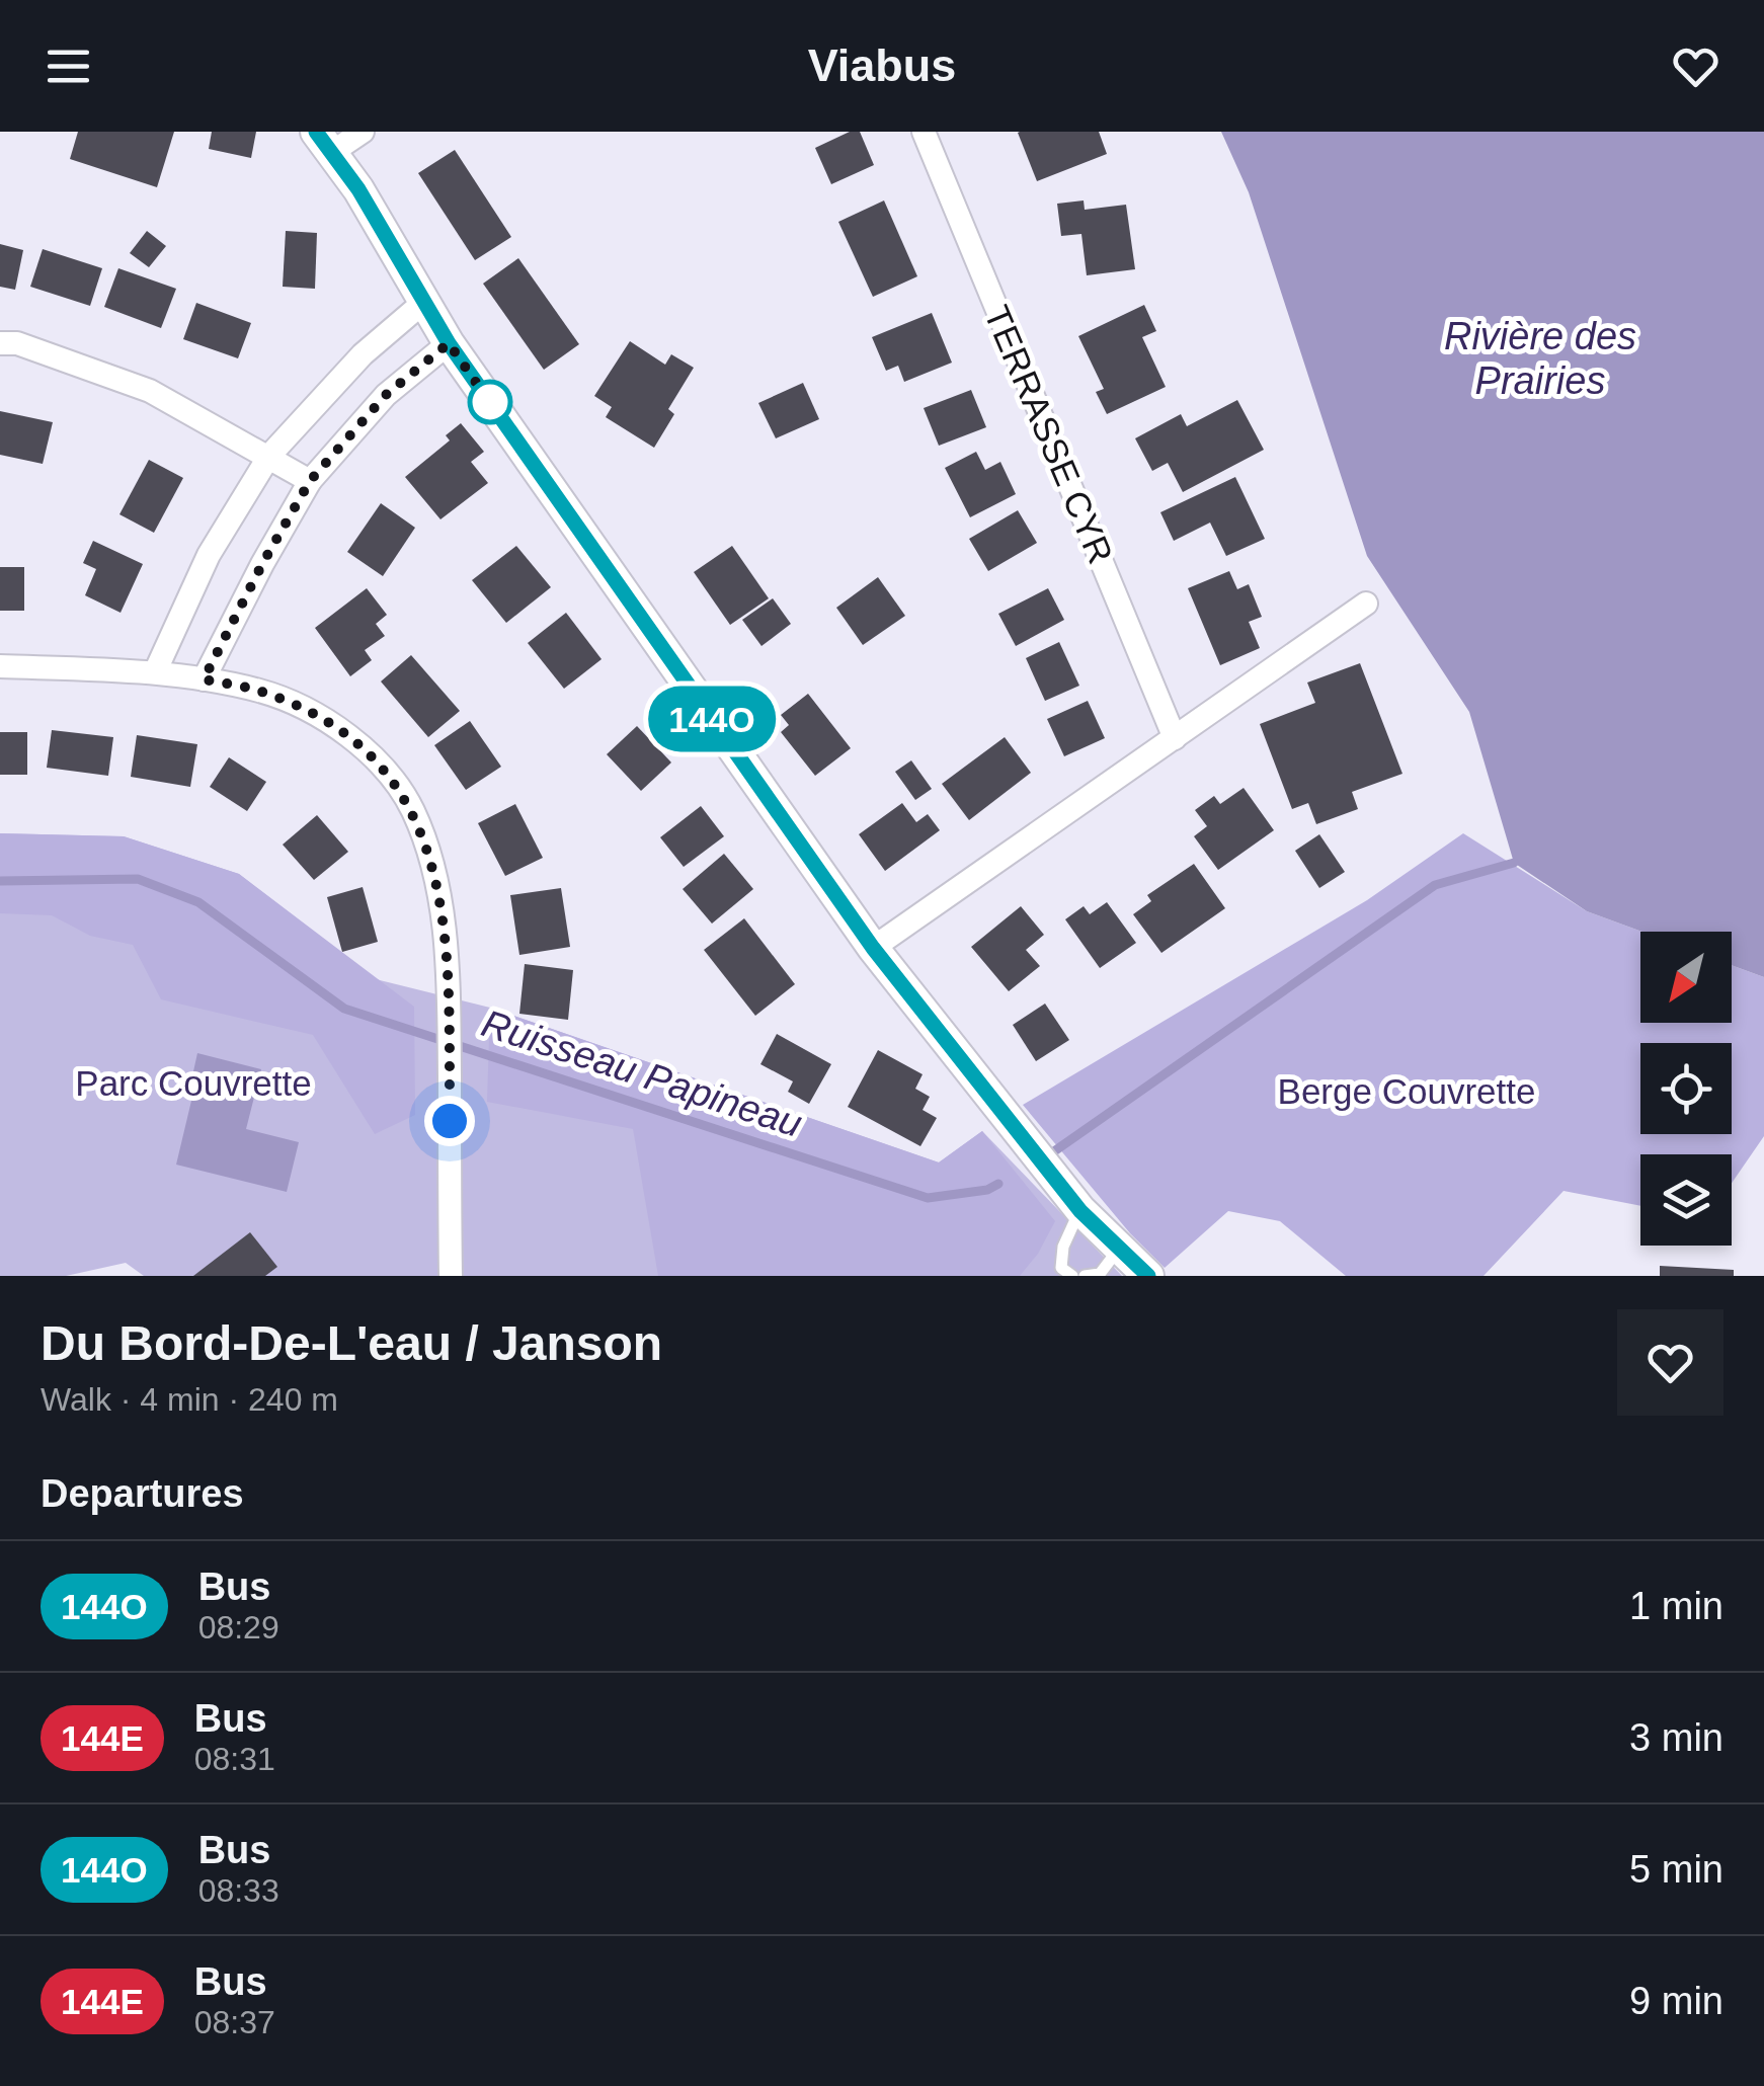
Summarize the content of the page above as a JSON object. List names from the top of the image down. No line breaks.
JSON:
{"streets":{"street":["TERRASSE CYR"]},"water":["Rivière des Prairies","Ruisseau Papineau"],"parks":["Parc Couvrette","Berge Couvrette"],"lines":["bus line 144O"],"north":"bottom left","page":{"header":"Viabus","on_map":"144O","heading":[["Du Bord-De-L'eau / Janson","Walk · 4 min · 240 m"],"Departures"],"list":[{"mark":"144O","name":"Bus","note":"08:29","value":"1 min"},{"mark":"144E","name":"Bus","note":"08:31","value":"3 min"},{"mark":"144O","name":"Bus","note":"08:33","value":"5 min"},{"mark":"144E","name":"Bus","note":"08:37","value":"9 min"}]}}
